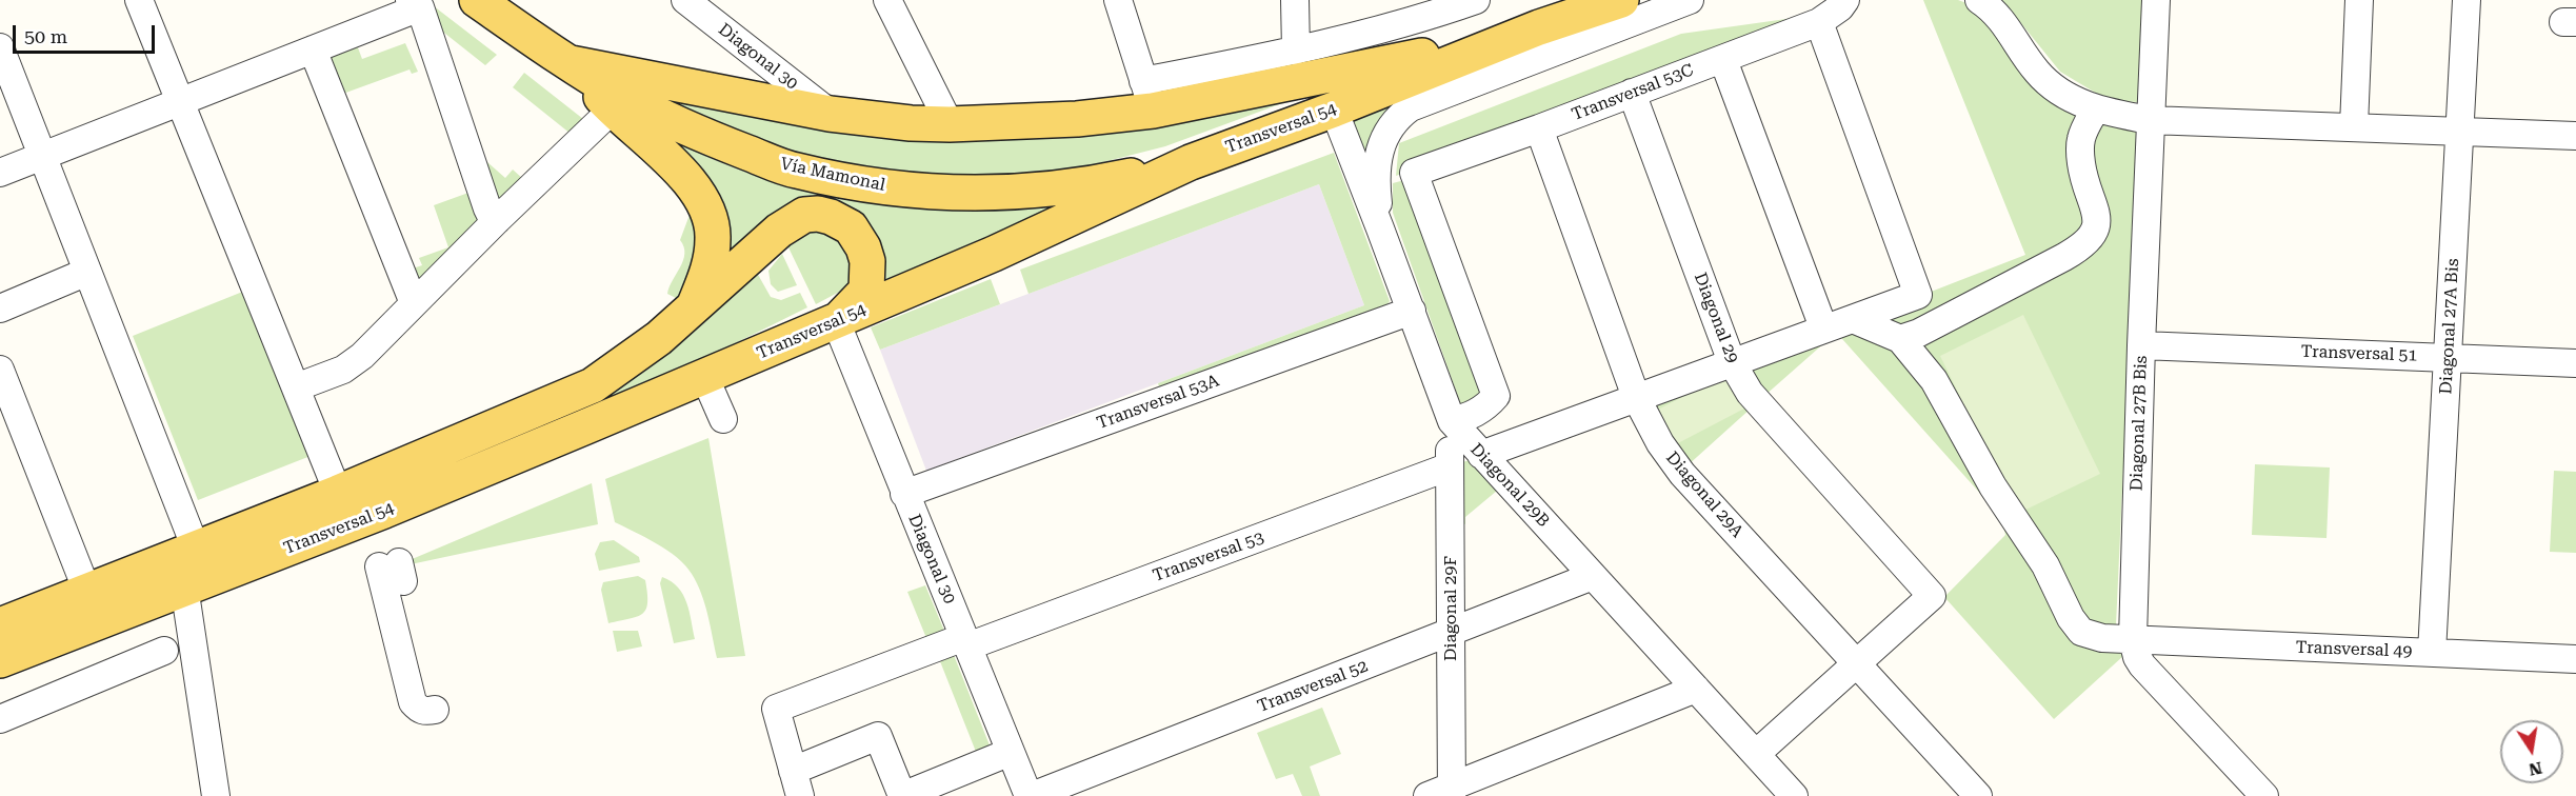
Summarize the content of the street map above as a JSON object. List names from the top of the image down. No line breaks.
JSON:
{"streets":{"main road":["Transversal 54","Vía Mamonal"],"street":["Diagonal 30","Transversal 53C","Diagonal 29","Diagonal 27A Bis","Transversal 51","Transversal 53A","Diagonal 27B Bis","Diagonal 29B","Diagonal 29A","Transversal 53","Diagonal 29F","Transversal 49","Transversal 52"]},"crossings":[["Diagonal 30","Transversal 54"],["Diagonal 30","Transversal 53A"],["Diagonal 30","Transversal 53"],["Diagonal 30","Transversal 52"],["Transversal 53C","Diagonal 29"],["Transversal 53C","Diagonal 29B"],["Transversal 53C","Diagonal 29A"],["Transversal 53C","Diagonal 29F"],["Transversal 54","Vía Mamonal"],["Transversal 54","Diagonal 29B"],["Diagonal 29","Diagonal 29A"],["Diagonal 27A Bis","Transversal 51"],["Diagonal 27A Bis","Transversal 49"],["Transversal 51","Diagonal 27B Bis"],["Transversal 53A","Diagonal 29B"],["Diagonal 27B Bis","Transversal 49"],["Diagonal 29B","Diagonal 29F"],["Diagonal 29B","Transversal 52"],["Transversal 53","Diagonal 29F"],["Diagonal 29F","Transversal 52"]],"scale_bar":"50 m","north":"bottom"}
